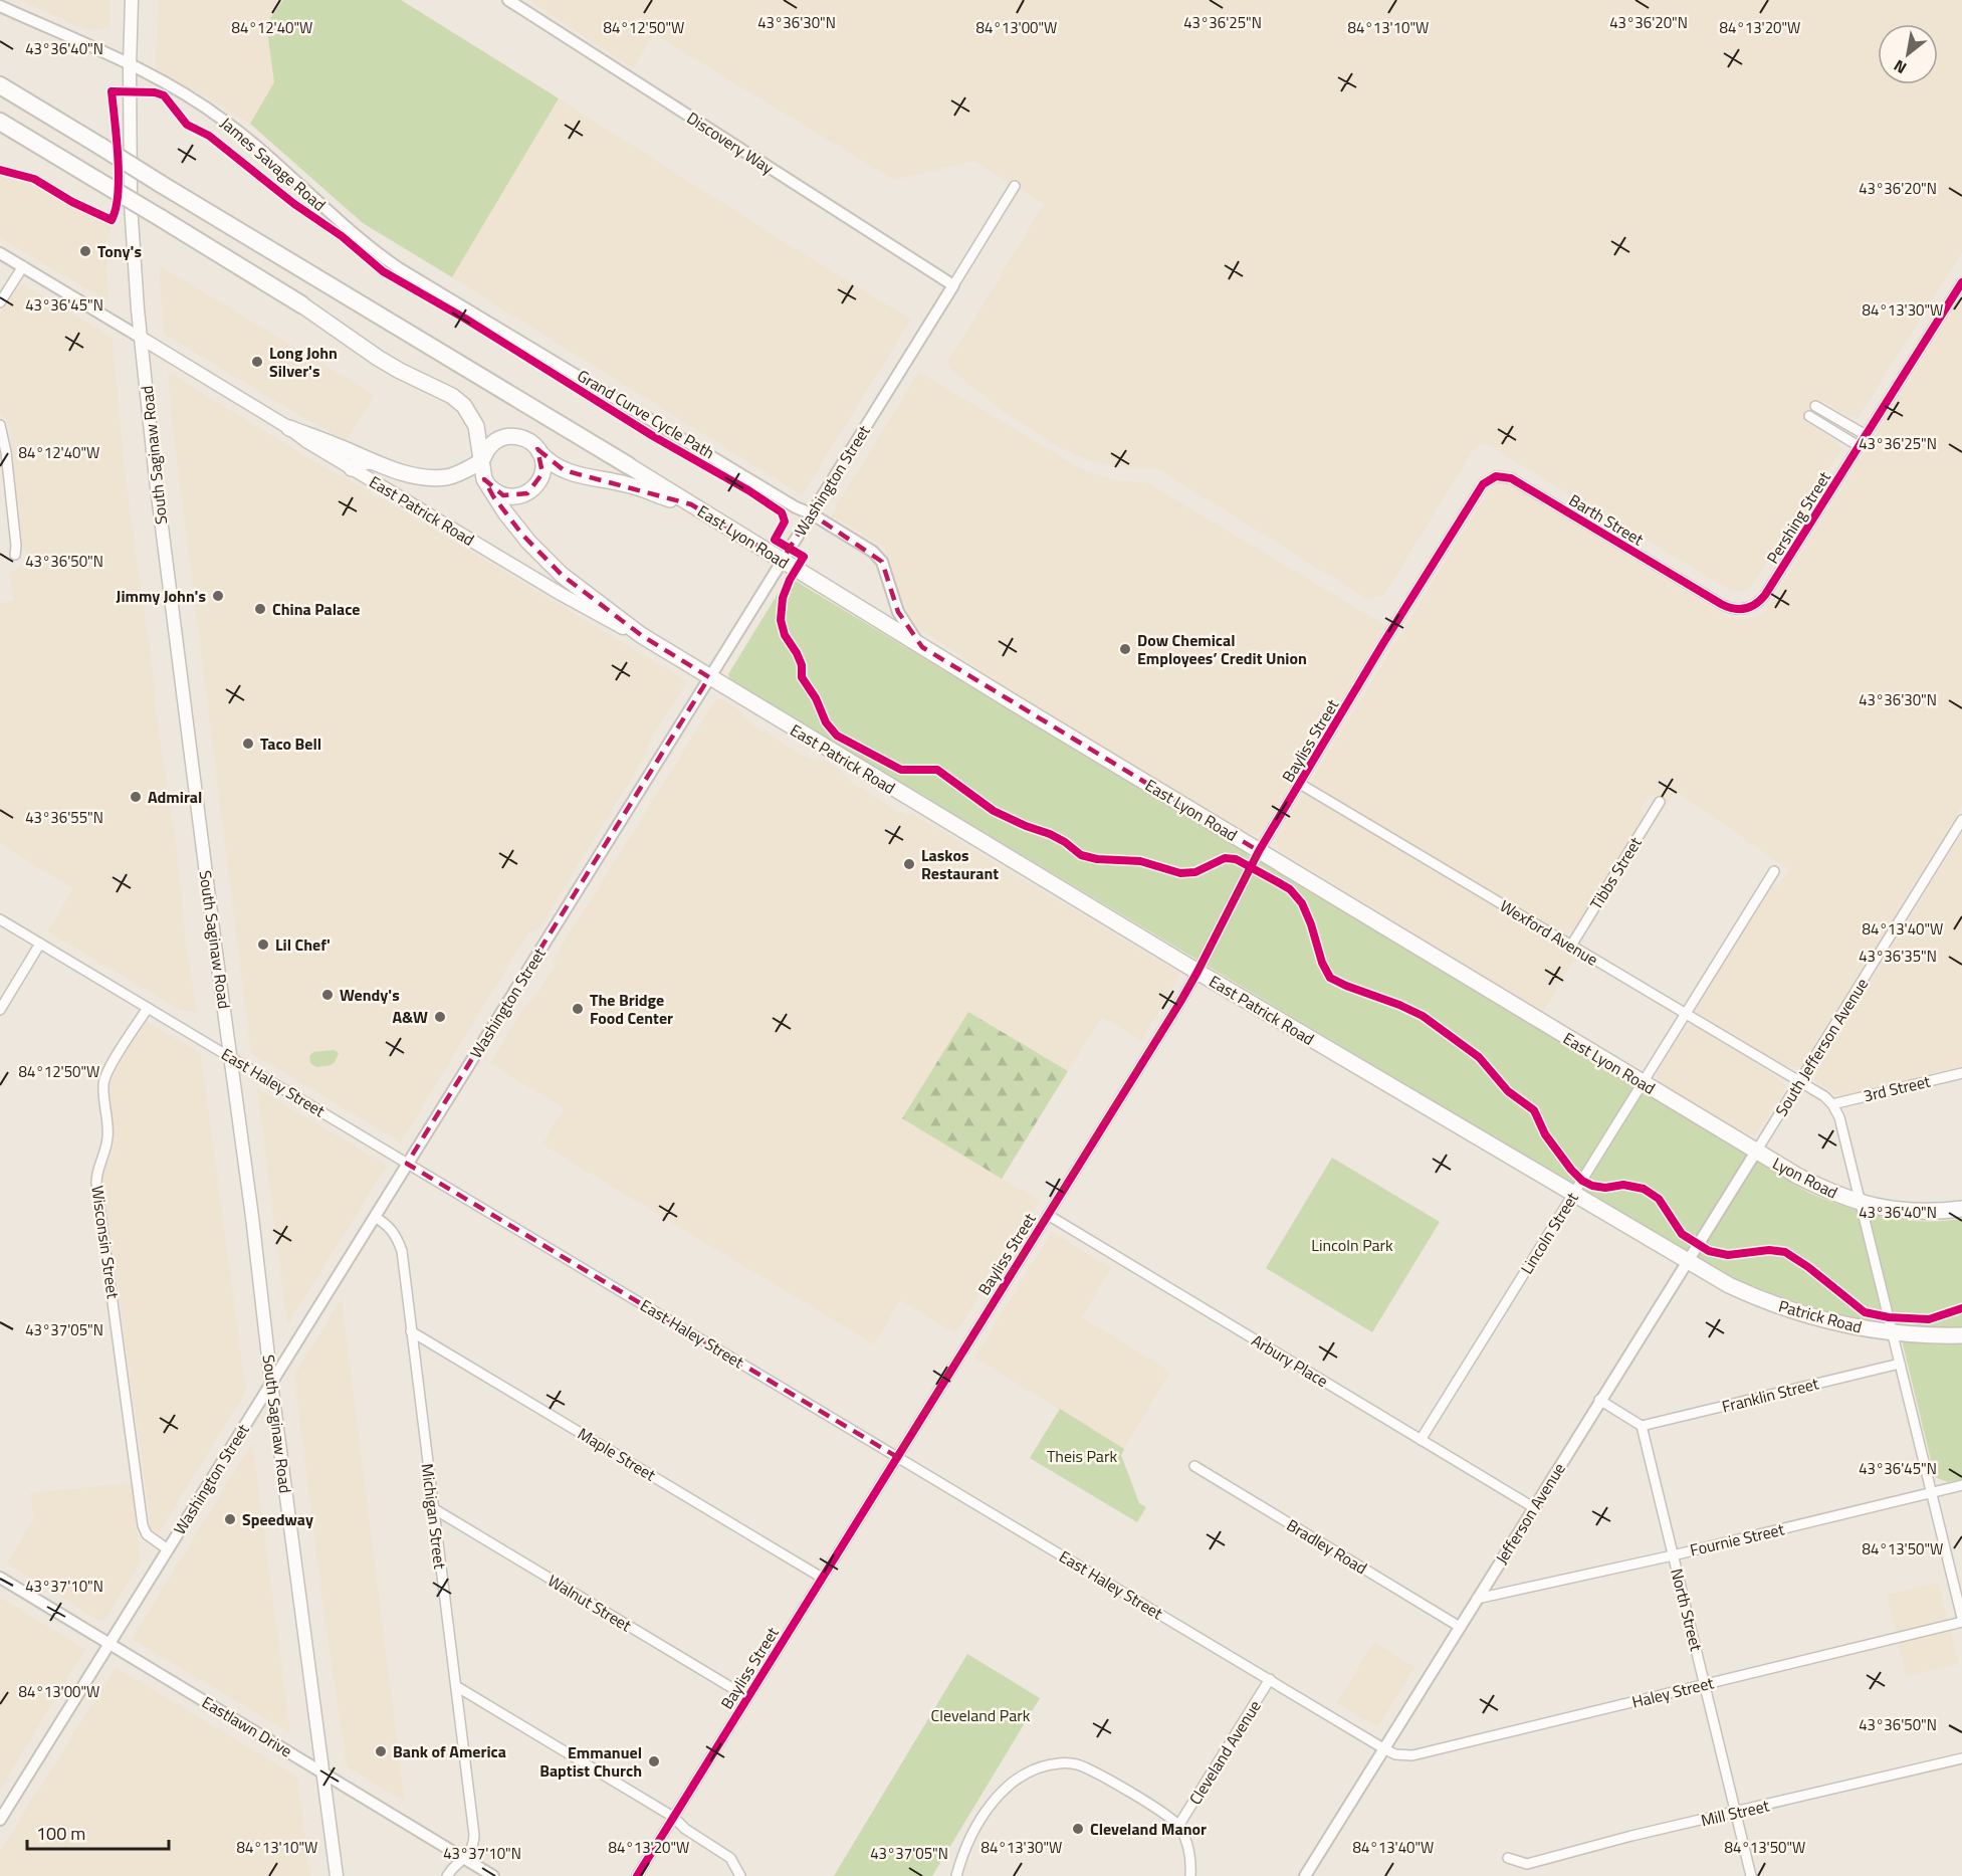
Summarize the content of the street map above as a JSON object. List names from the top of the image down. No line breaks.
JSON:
{"streets":{"highway":["East Patrick Road","East Lyon Road","Lyon Road","Patrick Road"],"main road":["South Saginaw Road"],"street":["Discovery Way","James Savage Road","Washington Street","Pershing Street","Barth Street","Bayliss Street","Tibbs Street","Wexford Avenue","South Jefferson Avenue","East Haley Street","3rd Street","Lincoln Street","Wisconsin Street","Arbury Place","Franklin Street","Maple Street","Jefferson Avenue","Michigan Street","Fournie Street","Bradley Road","Walnut Street","North Street","Haley Street","Eastlawn Drive","Cleveland Avenue","Mill Street"],"cycle path":["Grand Curve Cycle Path"]},"crossings":[["Discovery Way","Washington Street"],["James Savage Road","South Saginaw Road"],["James Savage Road","Washington Street"],["James Savage Road","East Lyon Road"],["South Saginaw Road","Washington Street"],["South Saginaw Road","East Patrick Road"],["South Saginaw Road","East Haley Street"],["South Saginaw Road","Eastlawn Drive"],["Washington Street","East Patrick Road"],["Washington Street","East Lyon Road"],["Washington Street","East Haley Street"],["Washington Street","Wisconsin Street"],["Washington Street","Michigan Street"],["Washington Street","Eastlawn Drive"],["East Patrick Road","Bayliss Street"],["East Patrick Road","Lincoln Street"],["East Patrick Road","Patrick Road"],["East Patrick Road","Jefferson Avenue"],["Pershing Street","Barth Street"],["Barth Street","Bayliss Street"],["East Lyon Road","Bayliss Street"],["East Lyon Road","South Jefferson Avenue"],["East Lyon Road","Lyon Road"],["East Lyon Road","Lincoln Street"],["East Lyon Road","Jefferson Avenue"],["Bayliss Street","Wexford Avenue"],["Bayliss Street","East Haley Street"],["Bayliss Street","Arbury Place"],["Bayliss Street","Maple Street"],["Bayliss Street","Walnut Street"],["Tibbs Street","Wexford Avenue"],["Wexford Avenue","South Jefferson Avenue"],["Wexford Avenue","3rd Street"],["Wexford Avenue","Lincoln Street"],["South Jefferson Avenue","Lyon Road"],["South Jefferson Avenue","Jefferson Avenue"],["East Haley Street","Wisconsin Street"],["East Haley Street","Jefferson Avenue"],["East Haley Street","Haley Street"],["East Haley Street","Cleveland Avenue"],["Lyon Road","Jefferson Avenue"],["Lincoln Street","Arbury Place"],["Patrick Road","Jefferson Avenue"],["Arbury Place","Jefferson Avenue"],["Franklin Street","North Street"],["Maple Street","Michigan Street"],["Jefferson Avenue","Fournie Street"],["Jefferson Avenue","Bradley Road"],["Jefferson Avenue","Haley Street"],["Michigan Street","Walnut Street"],["Michigan Street","Eastlawn Drive"],["Fournie Street","North Street"],["North Street","Haley Street"],["North Street","Mill Street"]],"parks":["Lincoln Park","Theis Park","Cleveland Park"],"places":["Tony's","Long John Silver's","Jimmy John's","China Palace","Dow Chemical Employees’ Credit Union","Taco Bell","Admiral","Laskos Restaurant","Lil Chef'","Wendy's","The Bridge Food Center","A&W","Speedway","Bank of America","Emmanuel Baptist Church","Cleveland Manor"],"scale_bar":"100 m","north":"bottom left","coordinates":["43°36'20\"N","43°36'30\"N","43°36'25\"N","84°12'40\"W","84°12'50\"W","84°13'00\"W","84°13'10\"W","84°13'20\"W","43°36'40\"N","43°36'45\"N","84°13'30\"W","43°36'50\"N","43°36'55\"N","84°13'40\"W","43°36'35\"N","43°37'05\"N","84°13'50\"W","43°37'10\"N"]}
